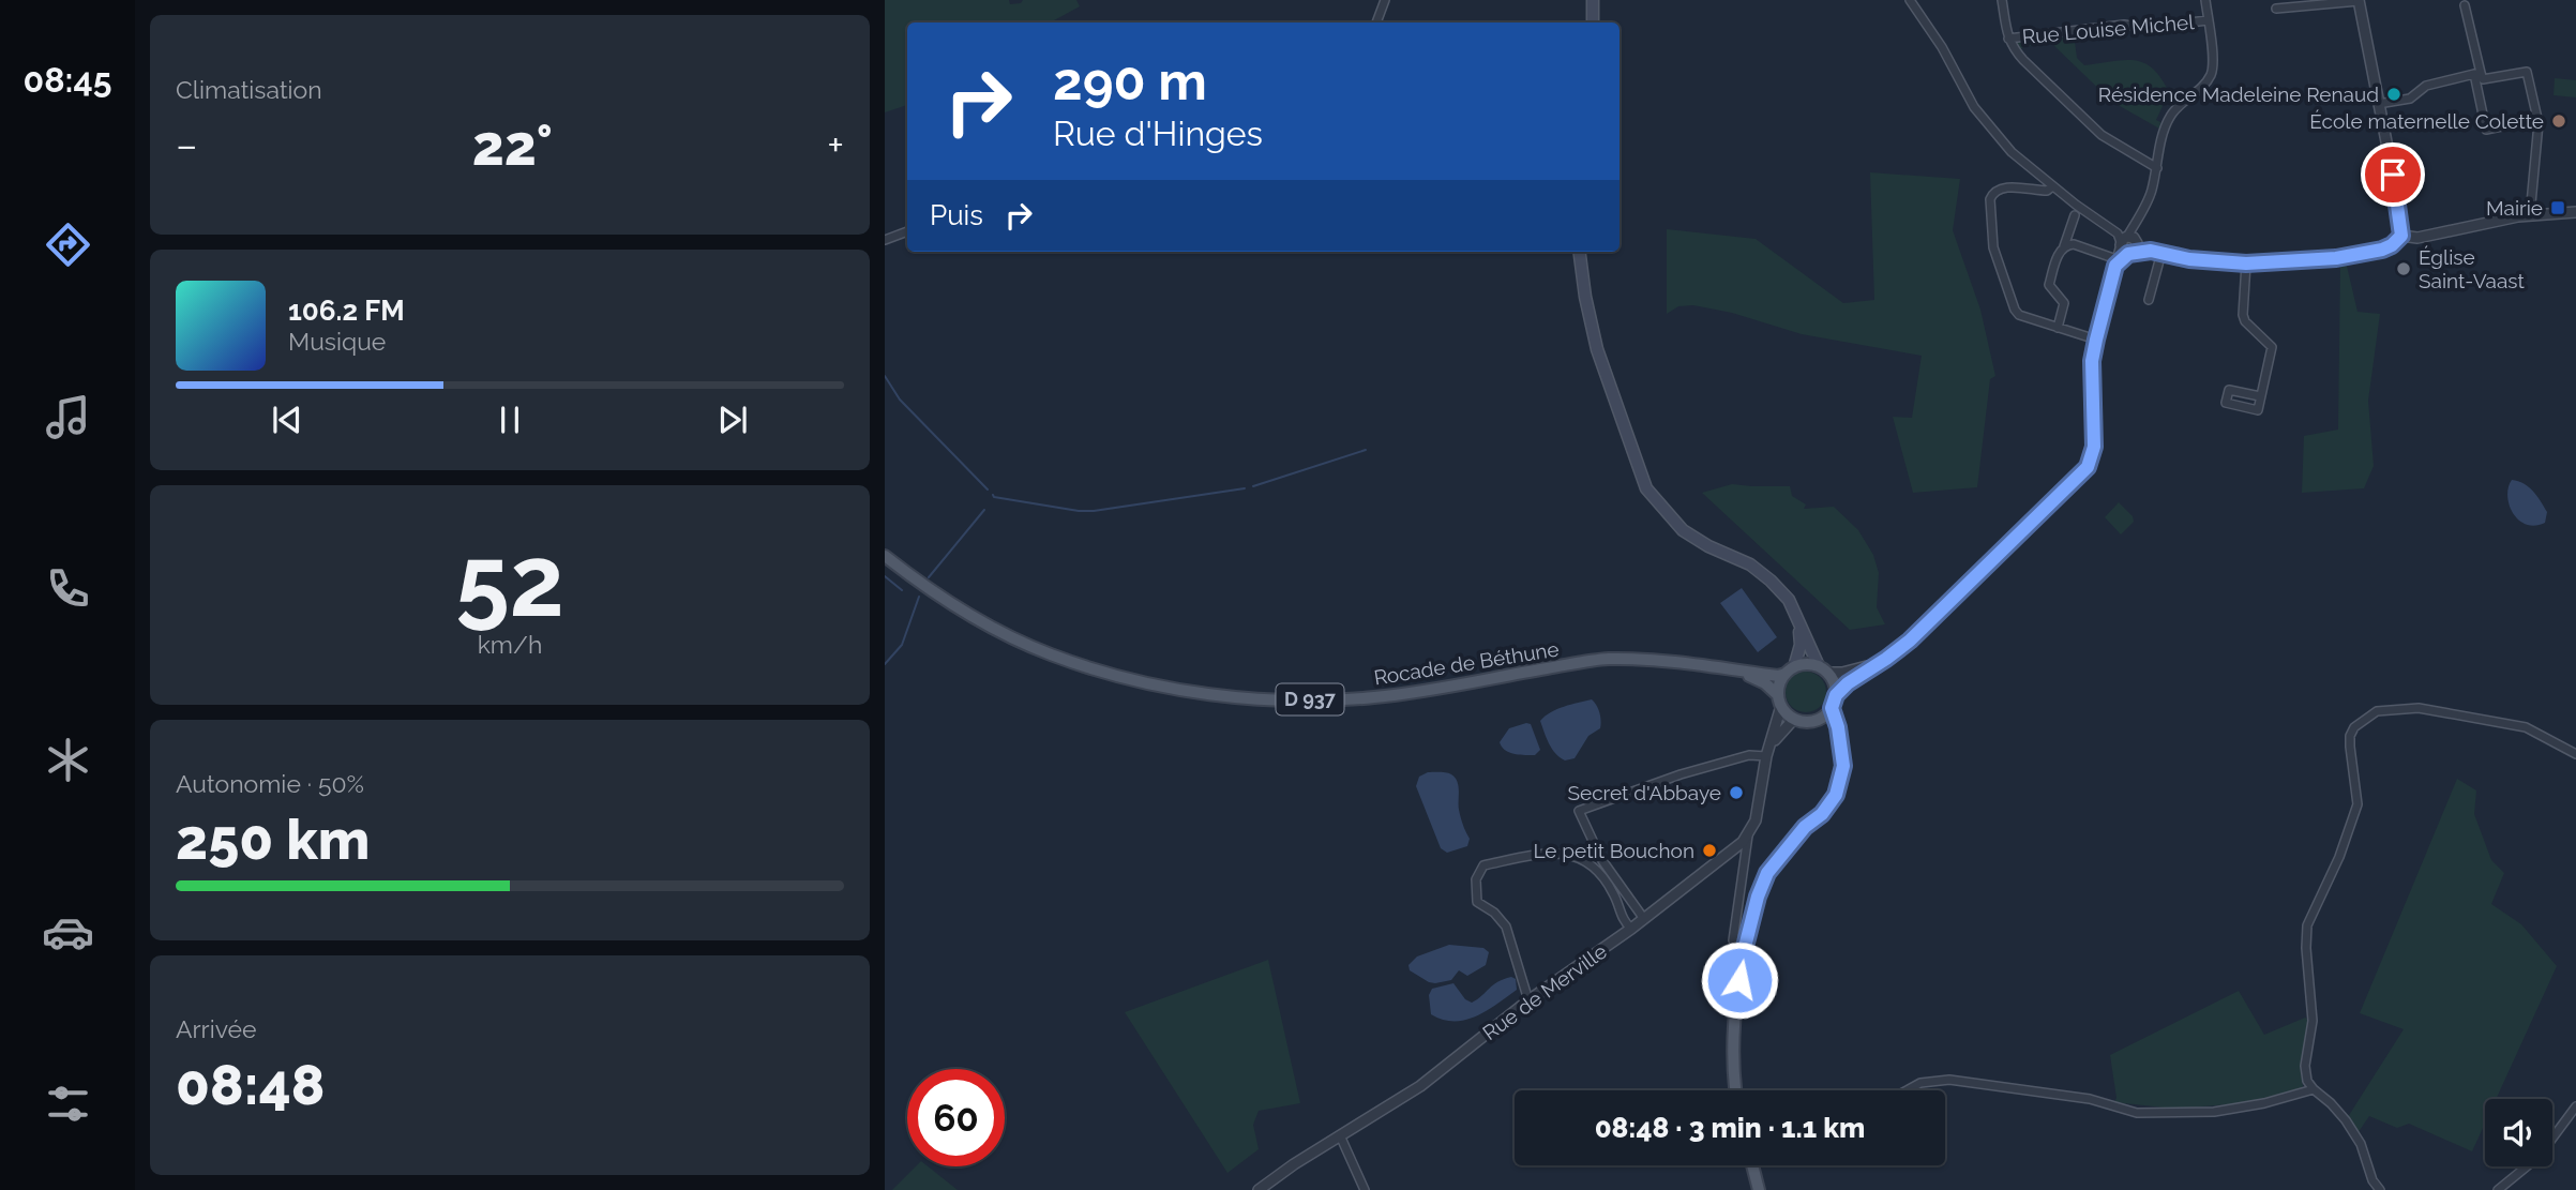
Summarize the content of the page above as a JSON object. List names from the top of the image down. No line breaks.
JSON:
{"streets":{"main road":["Rocade de Béthune","D 937"],"street":["Rue Louise Michel","Rue de Merville"]},"places":{"other":["Résidence Madeleine Renaud","École maternelle Colette","Église Saint-Vaast","Secret d'Abbaye","Le petit Bouchon"],"transit":["Mairie"]},"page":{"tabs":"08:45","tile":["Climatisation",["52","km/h"],["Autonomie · 50%","250 km"],["Arrivée","08:48"]],"turn":["290 m","Rue d'Hinges"],"heat":["−","22°","+"],"then":"Puis","song":["106.2 FM","Musique"],"limit":"60","trip":"08:48 · 3 min · 1.1 km"}}
